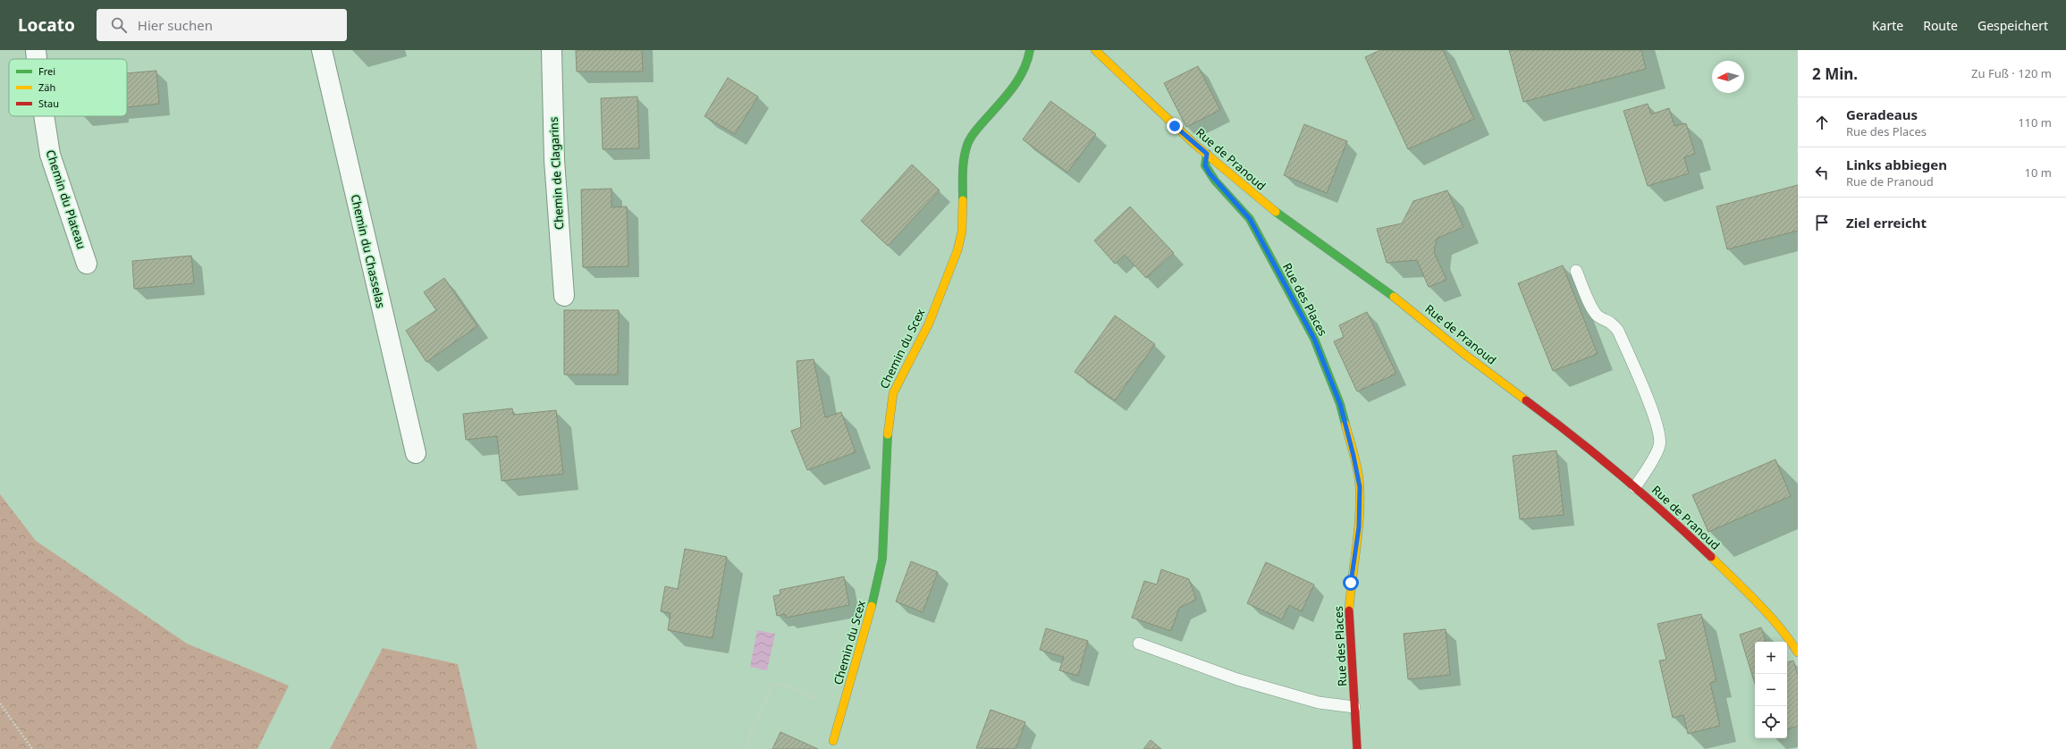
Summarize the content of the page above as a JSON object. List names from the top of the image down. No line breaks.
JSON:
{"streets":{"street":["Rue de Pranoud","Chemin de Clagarins","Chemin du Plateau","Chemin du Chasselas","Rue des Places","Chemin du Scex"]},"crossings":[["Rue de Pranoud","Rue des Places"]],"legend":["Frei","Zäh","Stau"],"north":"left","page":{"header":"Locato","search":"Hier suchen","nav":["Karte","Route","Gespeichert"],"heading":["2 Min.","Zu Fuß · 120 m"],"list":[["Geradeaus","Rue des Places","110 m"],["Links abbiegen","Rue de Pranoud","10 m"],"Ziel erreicht"],"map_buttons":["+","−"]}}
